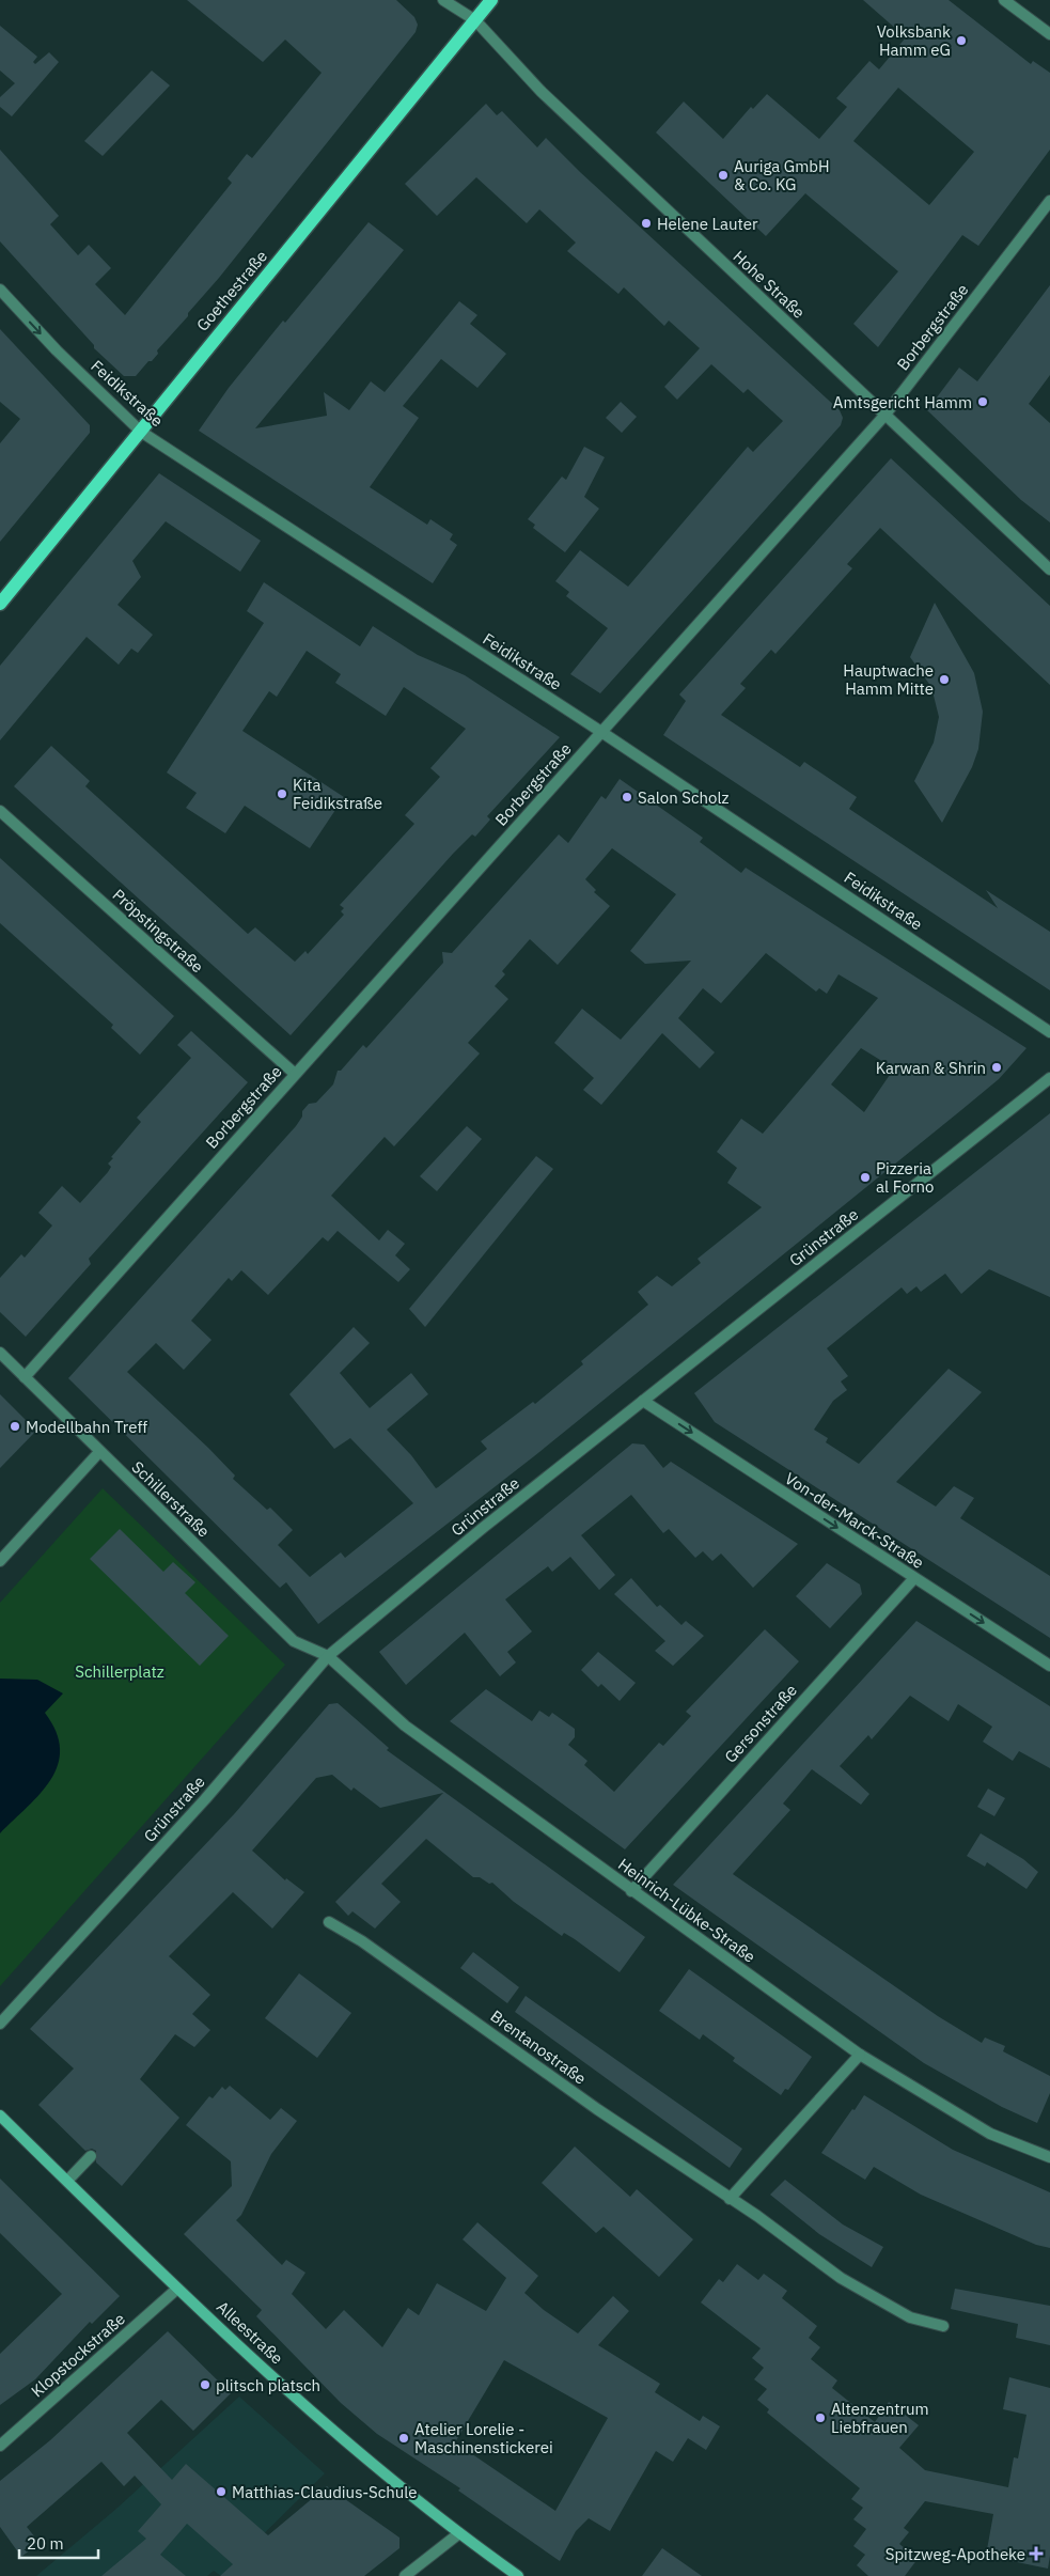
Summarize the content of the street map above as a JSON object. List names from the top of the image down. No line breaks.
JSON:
{"streets":{"main road":["Goethestraße","Alleestraße"],"street":["Hohe Straße","Borbergstraße","Feidikstraße","Pröpstingstraße","Grünstraße","Schillerstraße","Von-der-Marck-Straße","Gersonstraße","Heinrich-Lübke-Straße","Brentanostraße","Klopstockstraße"]},"crossings":[["Hohe Straße","Goethestraße"],["Hohe Straße","Borbergstraße"],["Goethestraße","Feidikstraße"],["Borbergstraße","Feidikstraße"],["Borbergstraße","Pröpstingstraße"],["Borbergstraße","Schillerstraße"],["Grünstraße","Schillerstraße"],["Grünstraße","Von-der-Marck-Straße"],["Grünstraße","Heinrich-Lübke-Straße"],["Schillerstraße","Heinrich-Lübke-Straße"],["Von-der-Marck-Straße","Gersonstraße"],["Gersonstraße","Heinrich-Lübke-Straße"],["Alleestraße","Klopstockstraße"]],"one_way":["Von-der-Marck-Straße"],"parks":["Schillerplatz"],"places":{"other":["Volksbank Hamm eG","Auriga GmbH & Co. KG","Helene Lauter","Amtsgericht Hamm","Hauptwache Hamm Mitte","Kita Feidikstraße","Salon Scholz","Karwan & Shrin","Pizzeria al Forno","Modellbahn Treff","plitsch platsch","Altenzentrum Liebfrauen","Atelier Lorelie - Maschinenstickerei","Matthias-Claudius-Schule"],"health":["Spitzweg-Apotheke"]},"scale_bar":"20 m"}
